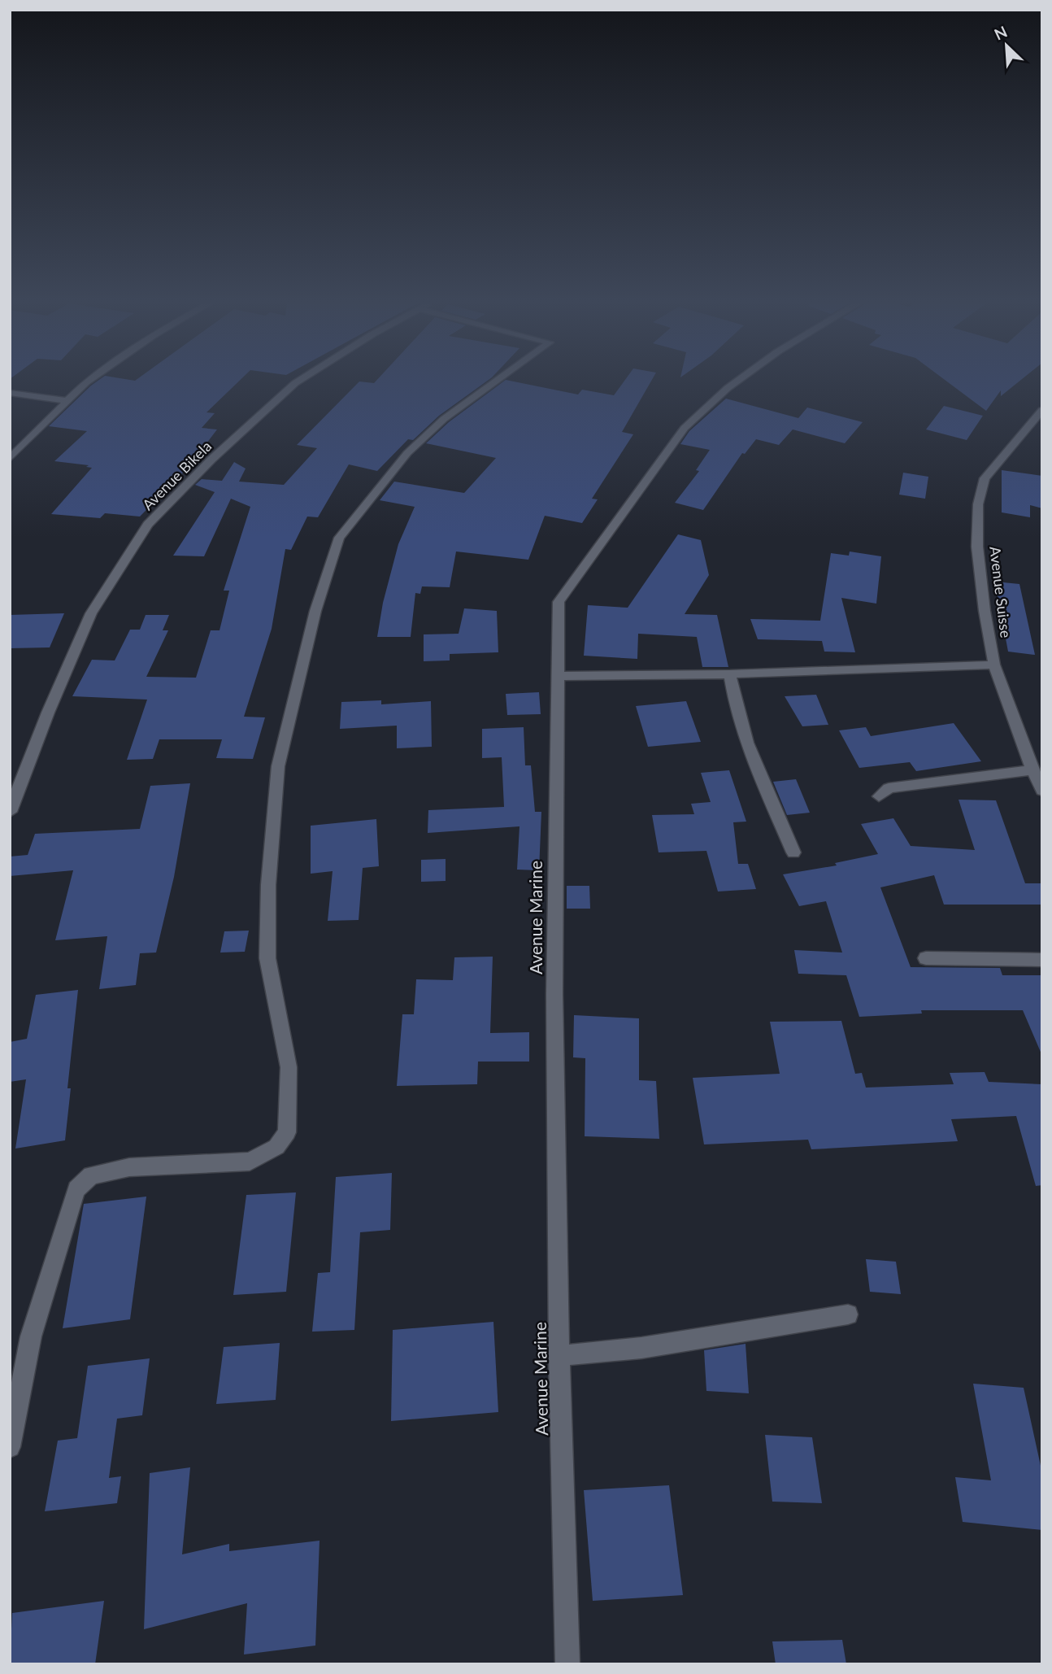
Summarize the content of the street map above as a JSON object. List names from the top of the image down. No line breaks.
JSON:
{"streets":{"street":["Avenue Bikela","Avenue Suisse","Avenue Marine"]},"north":"top left"}
